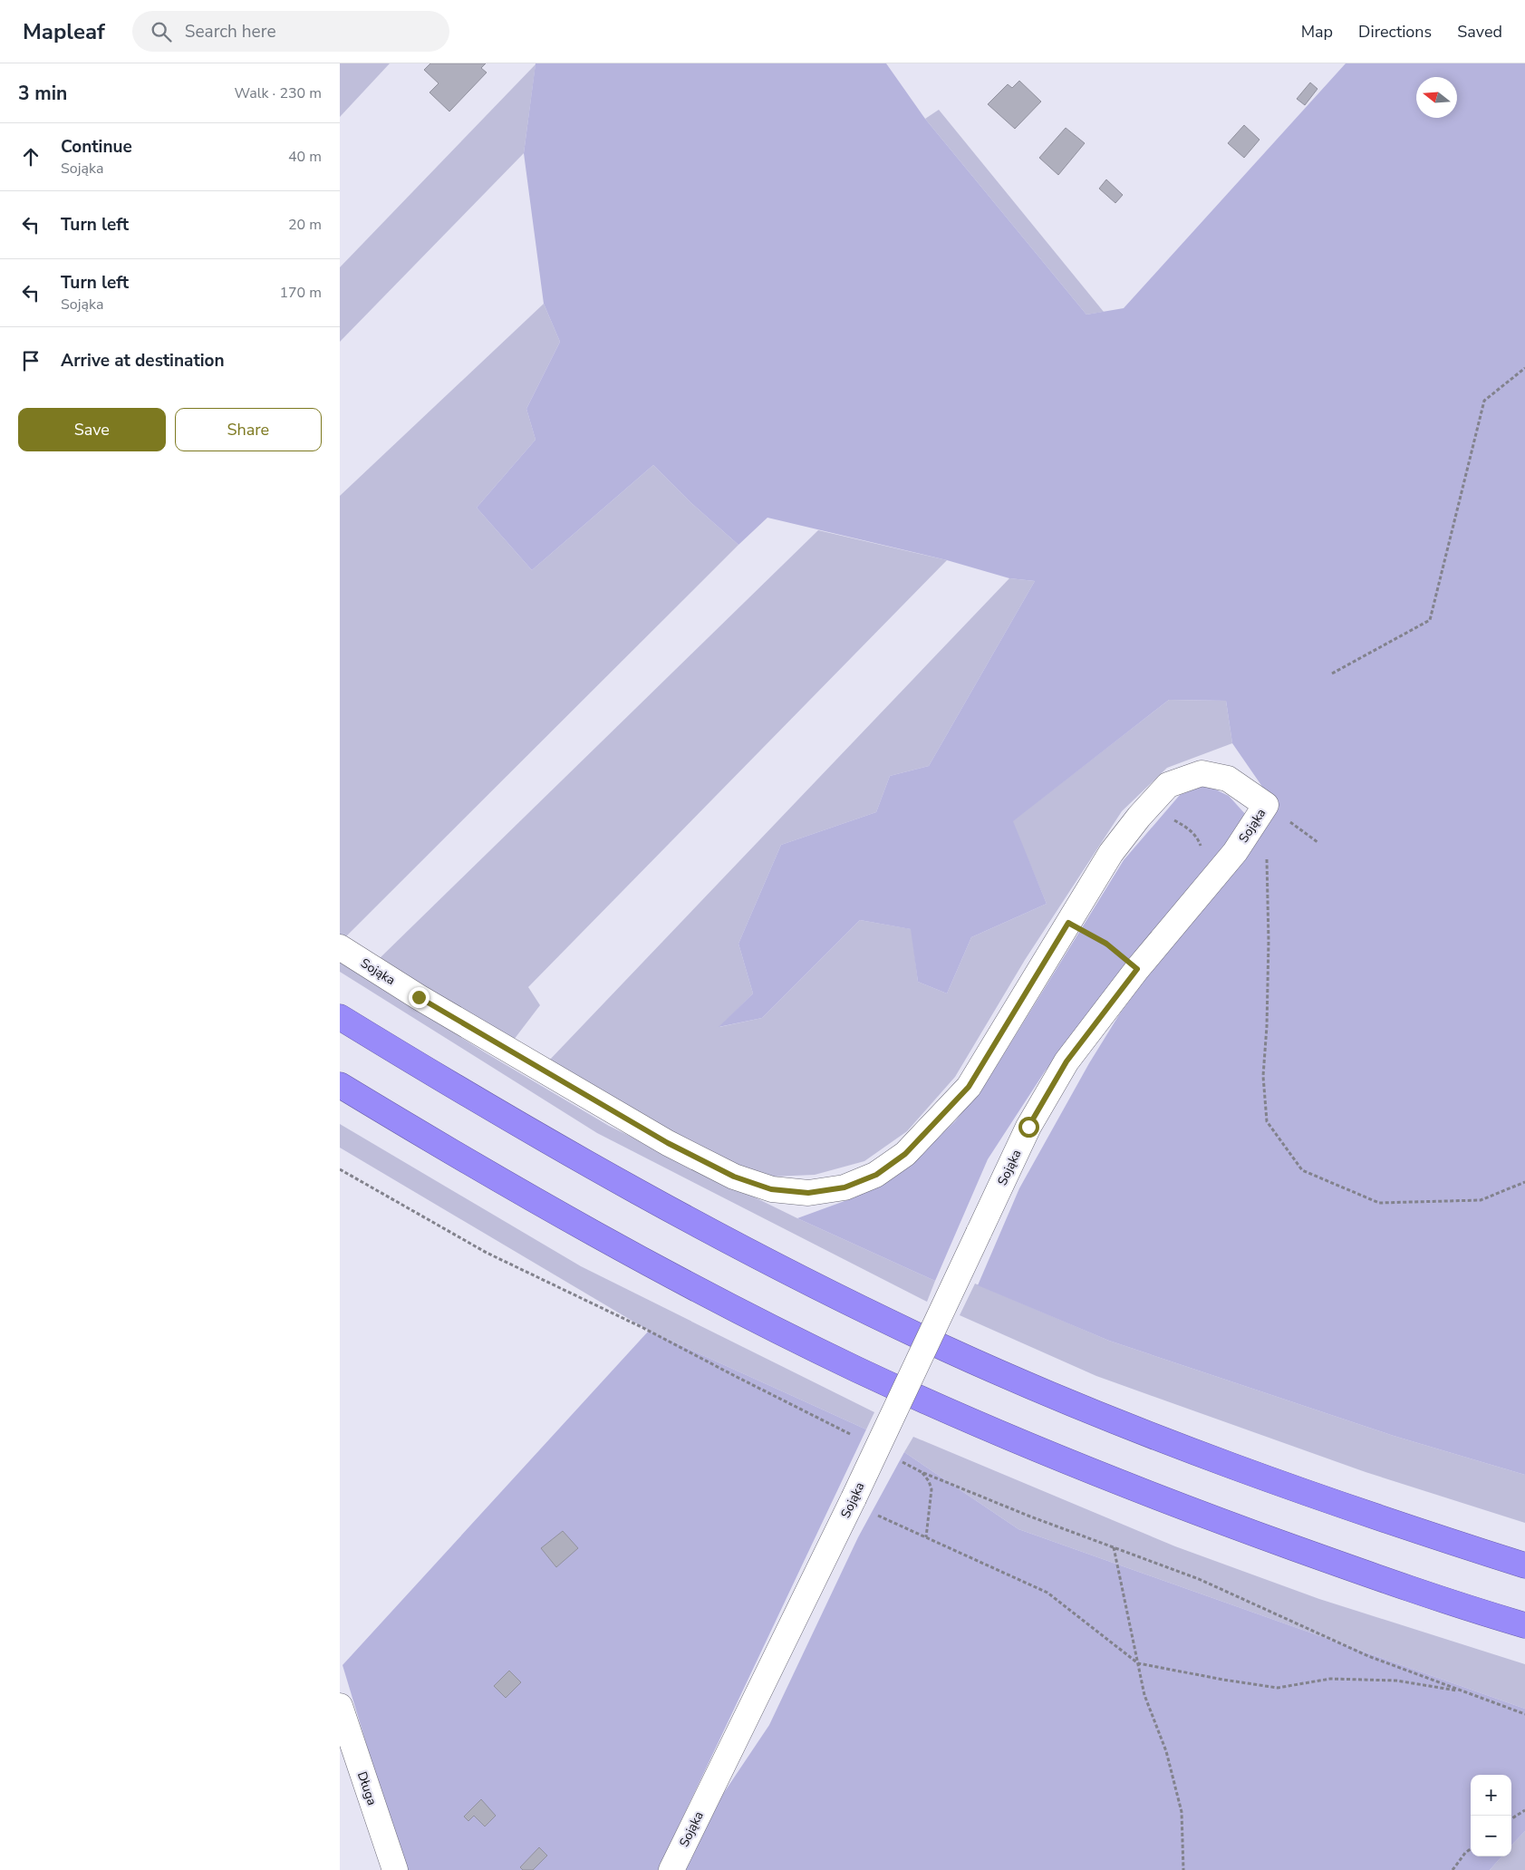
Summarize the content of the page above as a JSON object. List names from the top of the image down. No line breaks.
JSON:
{"streets":{"street":["Sojąka","Długa"]},"north":"left","page":{"header":"Mapleaf","search":"Search here","nav":["Map","Directions","Saved"],"heading":["3 min","Walk · 230 m"],"list":[["Continue","Sojąka","40 m"],["Turn left","20 m"],["Turn left","Sojąka","170 m"],"Arrive at destination"],"buttons":["Save","Share"],"map_buttons":["+","−"]}}
